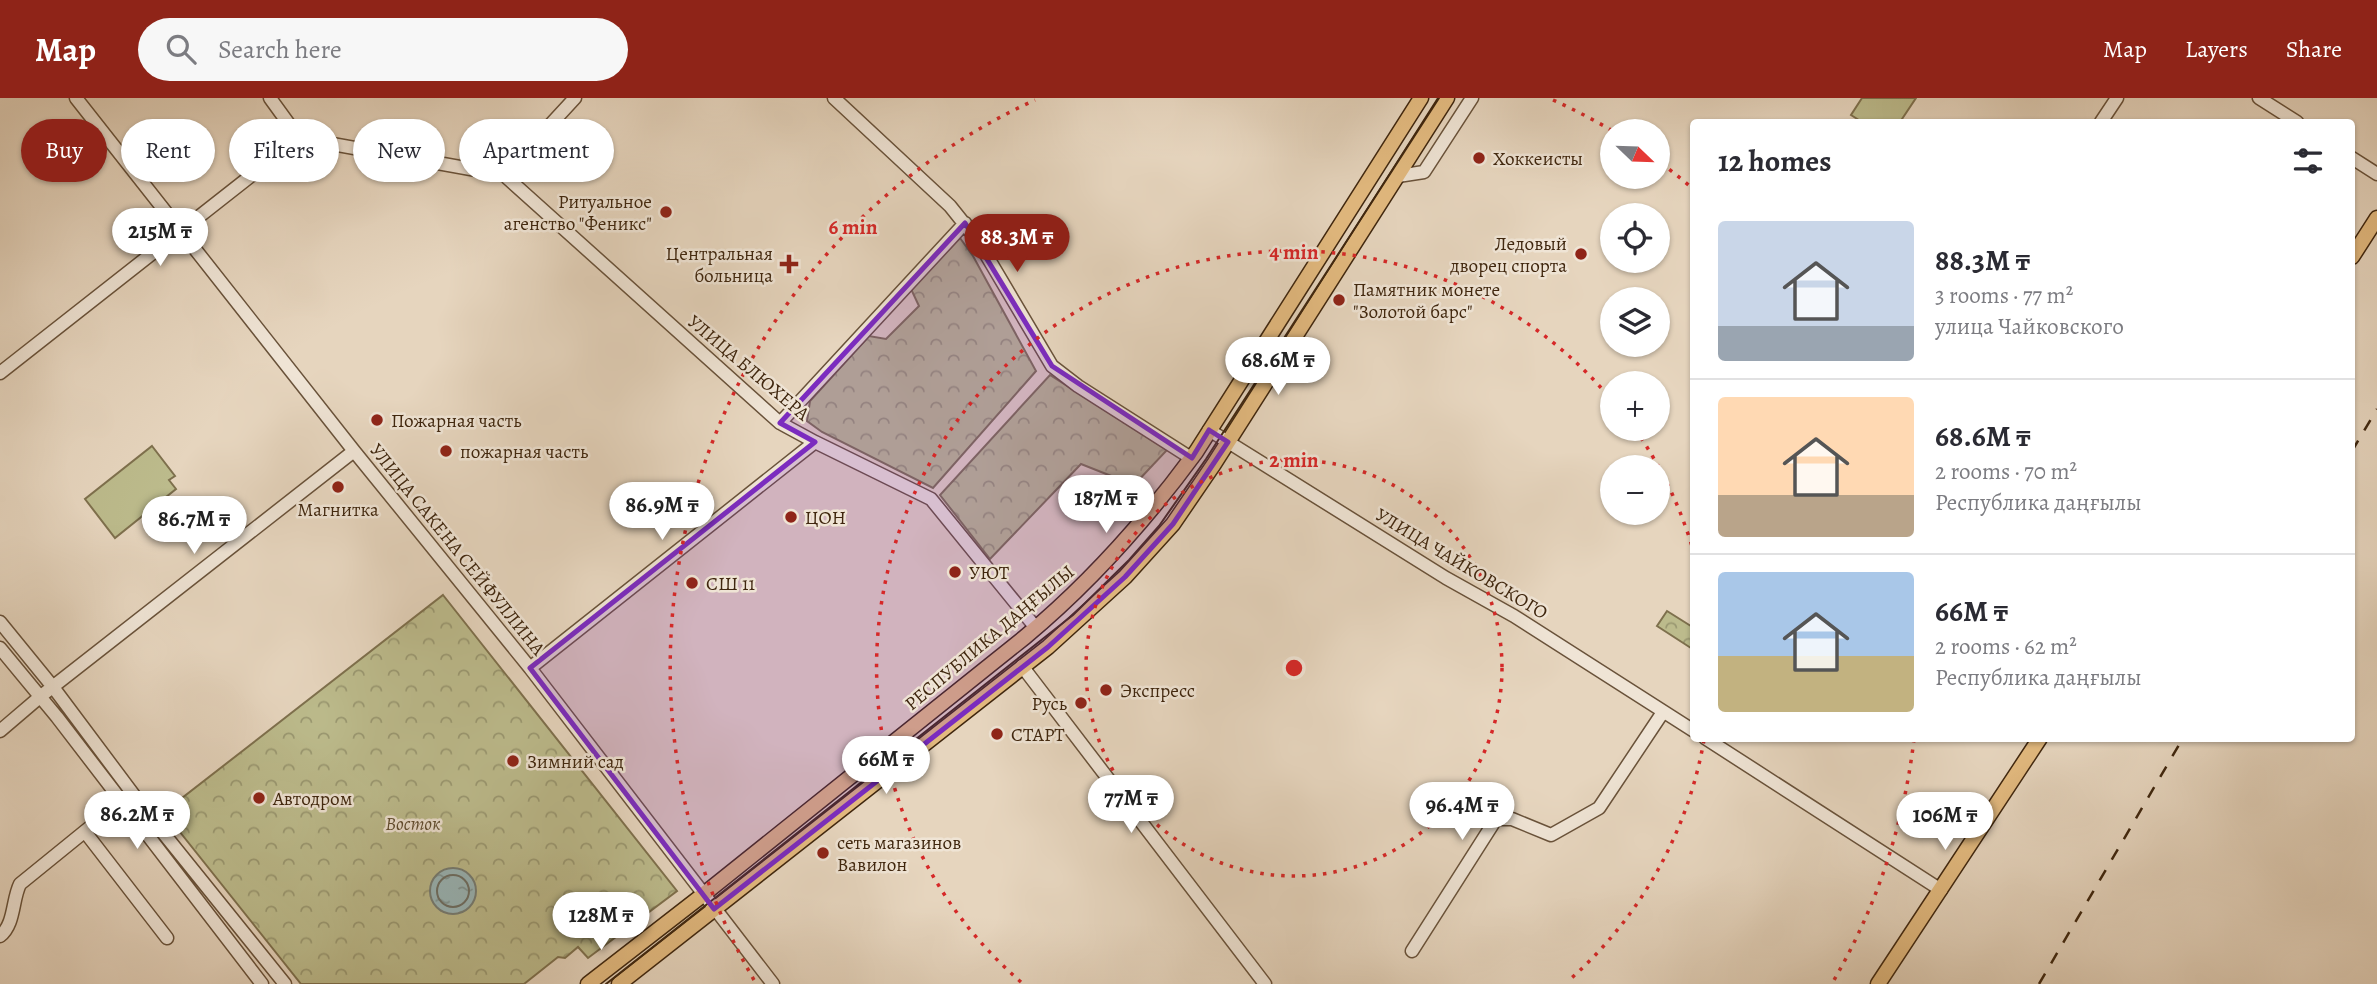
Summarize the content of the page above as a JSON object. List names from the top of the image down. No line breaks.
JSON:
{"streets":{"main road":["РЕСПУБЛИКА ДАҢҒЫЛЫ"],"street":["УЛИЦА БЛЮХЕРА","УЛИЦА САКЕНА СЕЙФУЛЛИНА","УЛИЦА ЧАЙКОВСКОГО"]},"crossings":[["УЛИЦА БЛЮХЕРА","РЕСПУБЛИКА ДАҢҒЫЛЫ"],["УЛИЦА САКЕНА СЕЙФУЛЛИНА","РЕСПУБЛИКА ДАҢҒЫЛЫ"],["УЛИЦА ЧАЙКОВСКОГО","РЕСПУБЛИКА ДАҢҒЫЛЫ"]],"parks":["Восток"],"places":{"other":["Хоккеисты","Ритуальное агенство \"Феникс\"","Ледовый дворец спорта","Памятник монете \"Золотой барс\"","Пожарная часть","пожарная часть","Магнитка","ЦОН","УЮТ","СШ 11","Экспресс","Русь","СТАРТ","Зимний сад","Автодром","сеть магазинов Вавилон"],"health":["Центральная больница"]},"north":"bottom right","page":{"header":"Map","search":"Search here","nav":["Map","Layers","Share"],"map_buttons":["+","−"],"chip":["Buy","Rent","Filters","New","Apartment"],"heading":"12 homes","list":[{"name":"88.3M ₸","note":"3 rooms · 77 m² · улица Чайковского"},{"name":"68.6M ₸","note":"2 rooms · 70 m² · Республика даңғылы"},{"name":"66M ₸","note":"2 rooms · 62 m² · Республика даңғылы"}],"price":["215M ₸","88.3M ₸","68.6M ₸","187M ₸","86.9M ₸","86.7M ₸","66M ₸","77M ₸","96.4M ₸","86.2M ₸","106M ₸","128M ₸"]},"rings":["6 min","4 min","2 min"]}
